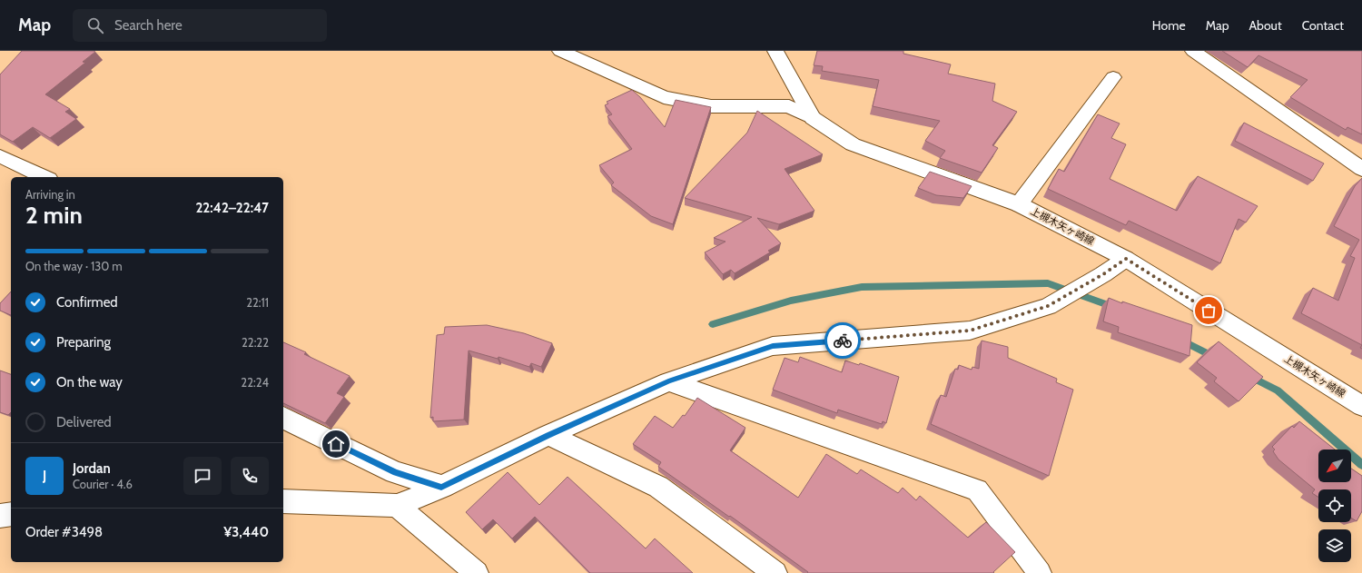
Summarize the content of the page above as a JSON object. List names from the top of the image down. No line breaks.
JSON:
{"streets":{"street":["上槻木矢ヶ崎線"]},"north":"bottom left","page":{"header":"Map","search":"Search here","nav":["Home","Map","About","Contact"],"heading":["2 min","Arriving in","22:42–22:47"],"panel":["Jordan","Courier · 4.6","Order #3498","¥3,440"],"bar":"On the way · 130 m","list":[["Confirmed","22:11"],["Preparing","22:22"],["On the way","22:24"],"Delivered"],"round":"J"}}
